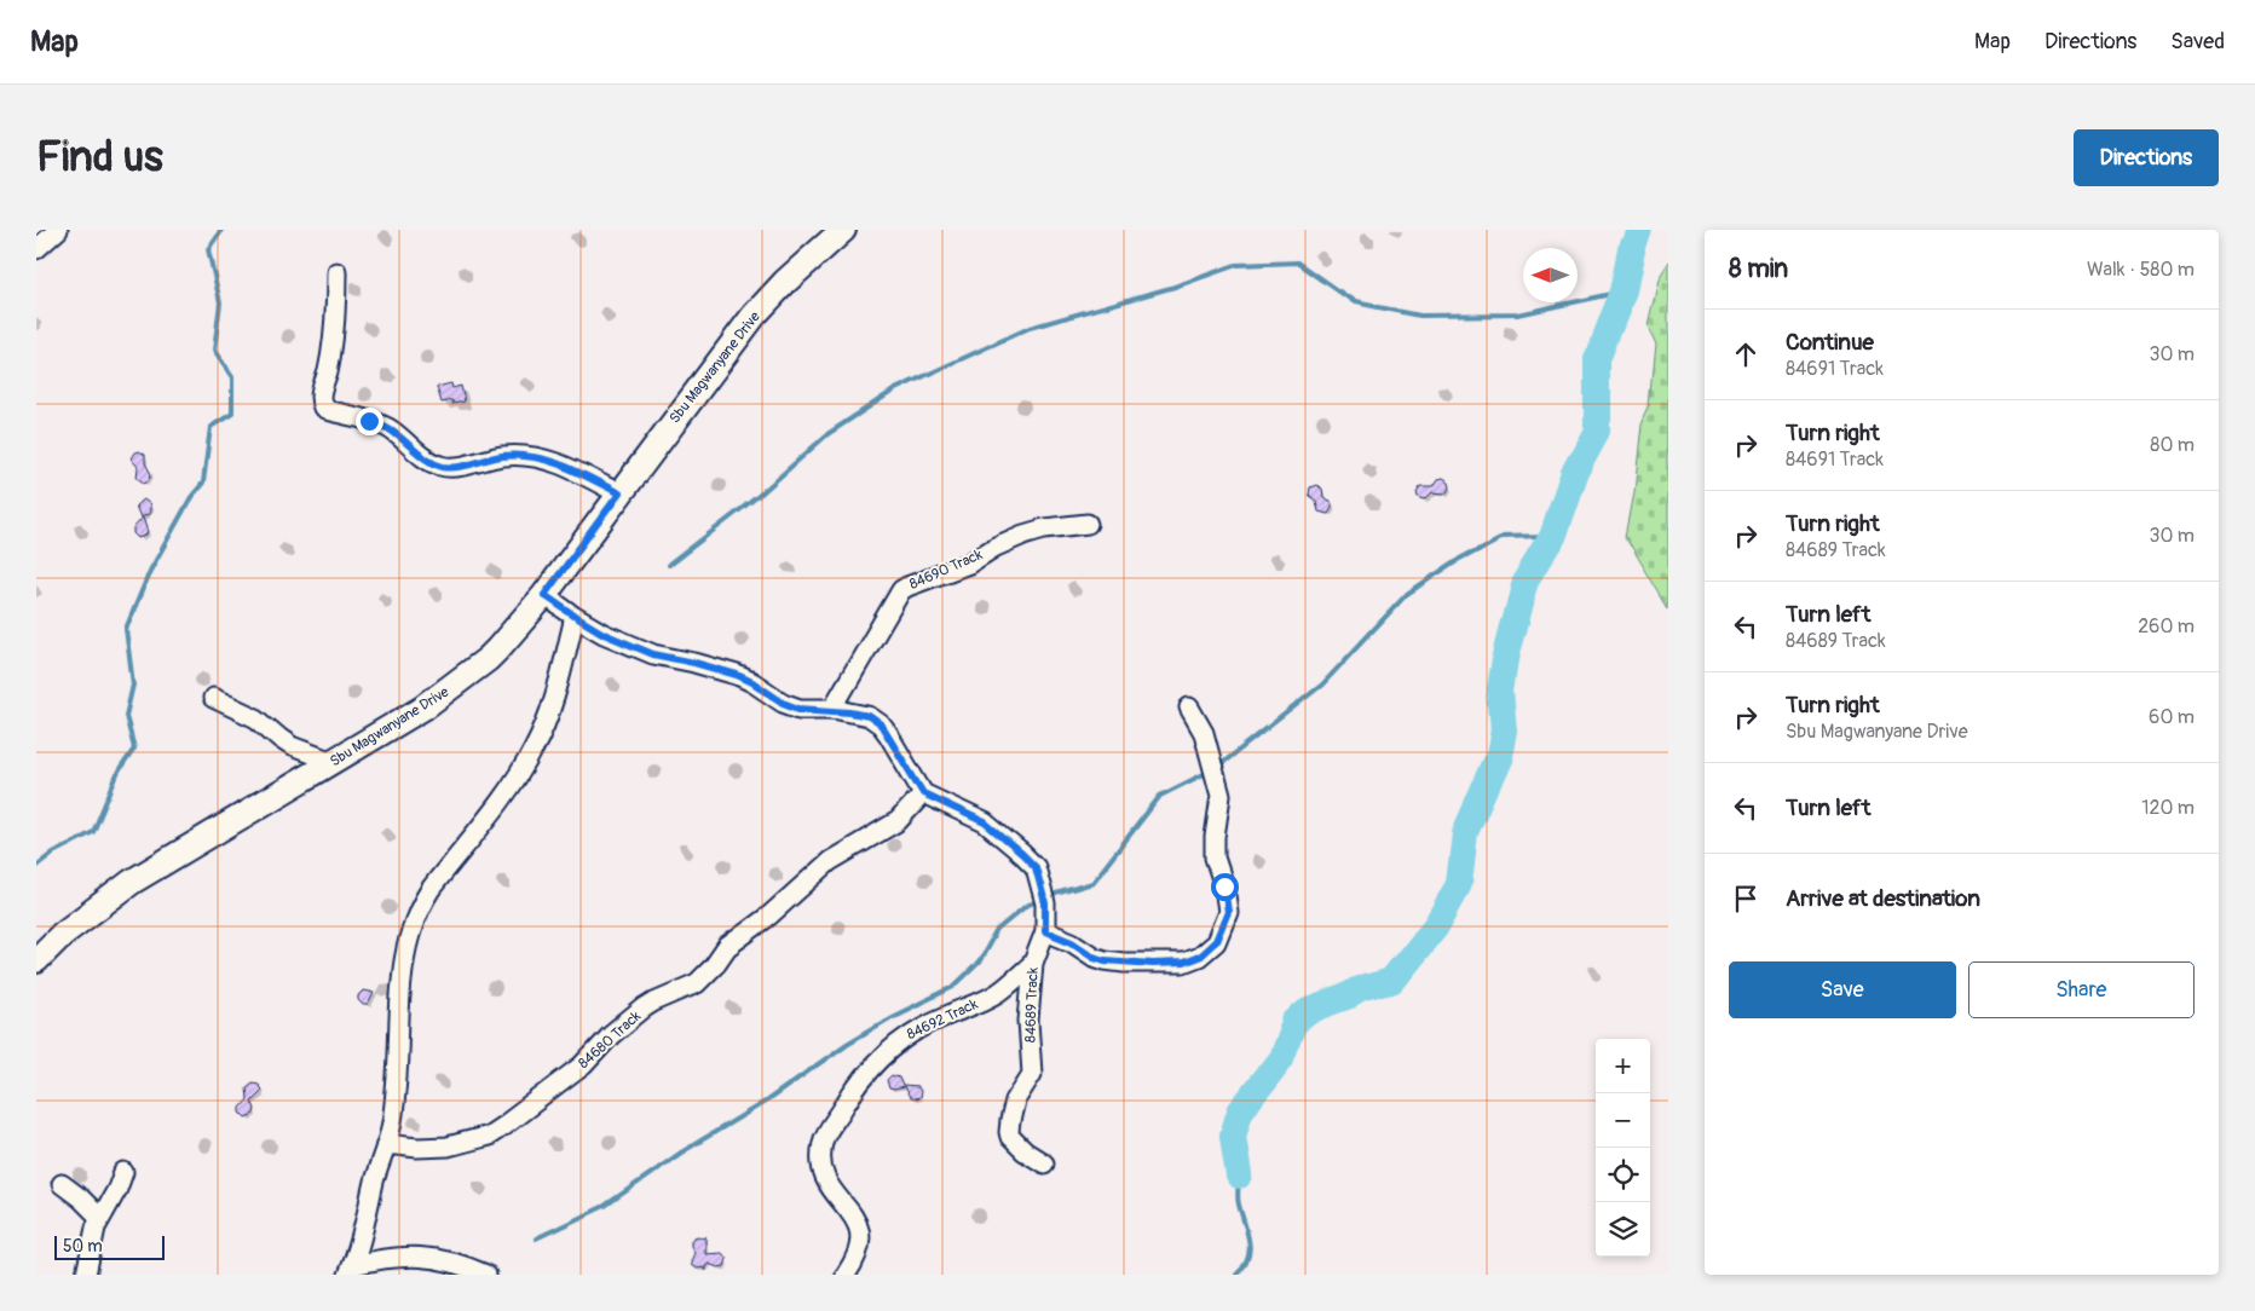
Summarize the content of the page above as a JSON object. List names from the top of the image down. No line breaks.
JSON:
{"streets":{"main road":["Sbu Magwanyane Drive"],"street":["84690 Track","84689 Track","84692 Track","84680 Track"]},"crossings":[["84689 Track","84692 Track"],["84689 Track","84680 Track"]],"scale_bar":"50 m","north":"left","page":{"header":"Map","nav":["Map","Directions","Saved"],"buttons":["Directions",["Save","Share"]],"title":"Find us","heading":["8 min","Walk · 580 m"],"list":[["Continue","84691 Track","30 m"],["Turn right","84691 Track","80 m"],["Turn right","84689 Track","30 m"],["Turn left","84689 Track","260 m"],["Turn right","Sbu Magwanyane Drive","60 m"],["Turn left","120 m"],"Arrive at destination"],"map_buttons":["+","−"],"scale":"50 m"}}
